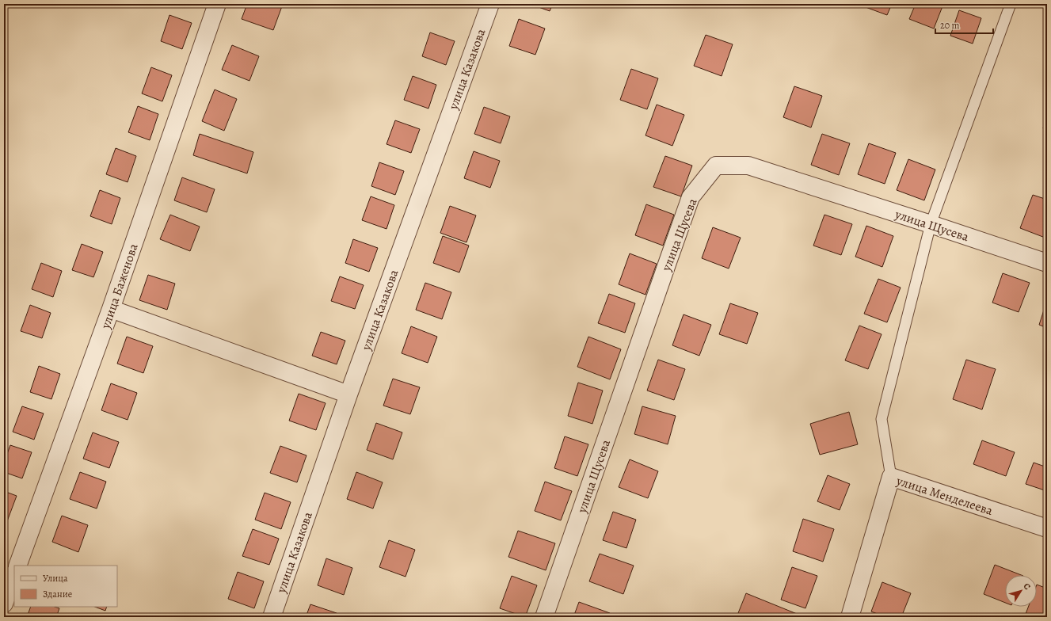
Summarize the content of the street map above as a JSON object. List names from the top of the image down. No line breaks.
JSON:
{"streets":{"street":["улица Казакова","улица Щусева","улица Баженова","улица Менделеева"]},"legend":["Улица","Здание"],"scale_bar":"20 m","north":"top right"}
